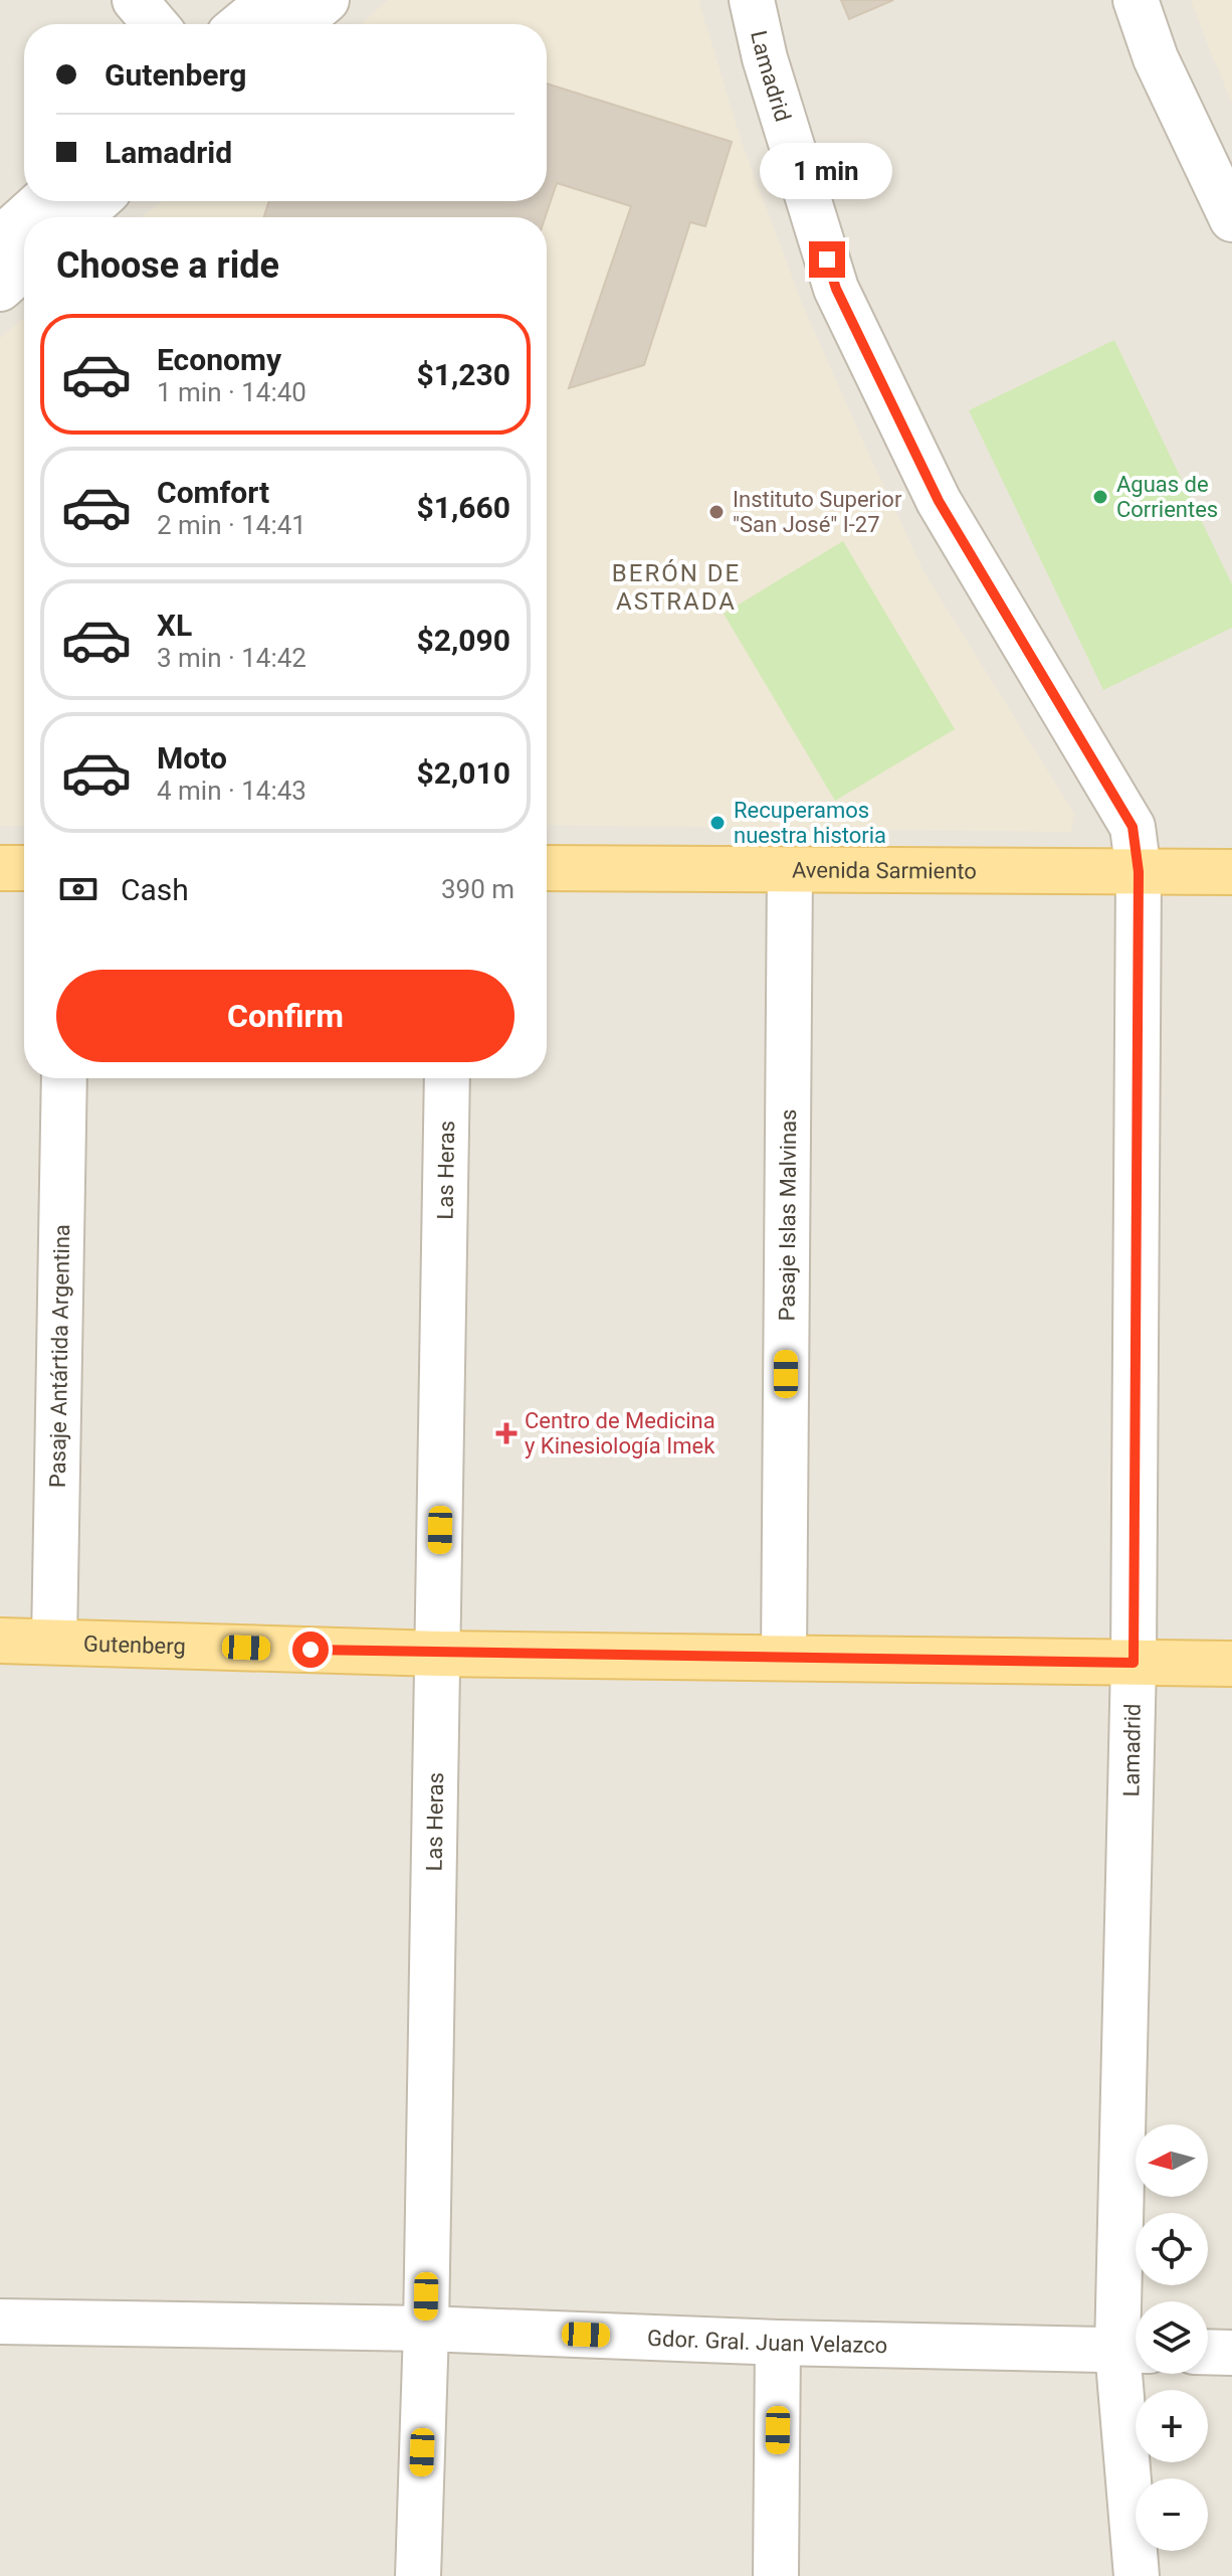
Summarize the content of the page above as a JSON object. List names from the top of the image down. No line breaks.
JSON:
{"streets":{"main road":["Avenida Sarmiento","Gutenberg"],"street":["Lamadrid","Las Heras","Pasaje Islas Malvinas","Pasaje Antártida Argentina","Gdor. Gral. Juan Velazco"]},"crossings":[["Lamadrid","Avenida Sarmiento"],["Lamadrid","Gutenberg"],["Lamadrid","Gdor. Gral. Juan Velazco"],["Avenida Sarmiento","Pasaje Islas Malvinas"],["Las Heras","Gutenberg"],["Las Heras","Gdor. Gral. Juan Velazco"],["Pasaje Islas Malvinas","Gutenberg"],["Pasaje Antártida Argentina","Gutenberg"]],"districts":["BERÓN DE ASTRADA"],"places":{"other":["Aguas de Corrientes","Instituto Superior \"San José\" I-27","Recuperamos nuestra historia"],"health":["Centro de Medicina y Kinesiología Imek"]},"north":"left","page":{"banner":["Gutenberg","Lamadrid"],"bubble":"1 min","heading":"Choose a ride","list":[{"name":"Economy","note":"1 min · 14:40","value":"$1,230"},{"name":"Comfort","note":"2 min · 14:41","value":"$1,660"},{"name":"XL","note":"3 min · 14:42","value":"$2,090"},{"name":"Moto","note":"4 min · 14:43","value":"$2,010"}],"pay":["Cash","390 m"],"buttons":"Confirm","map_buttons":["+","−"]}}
